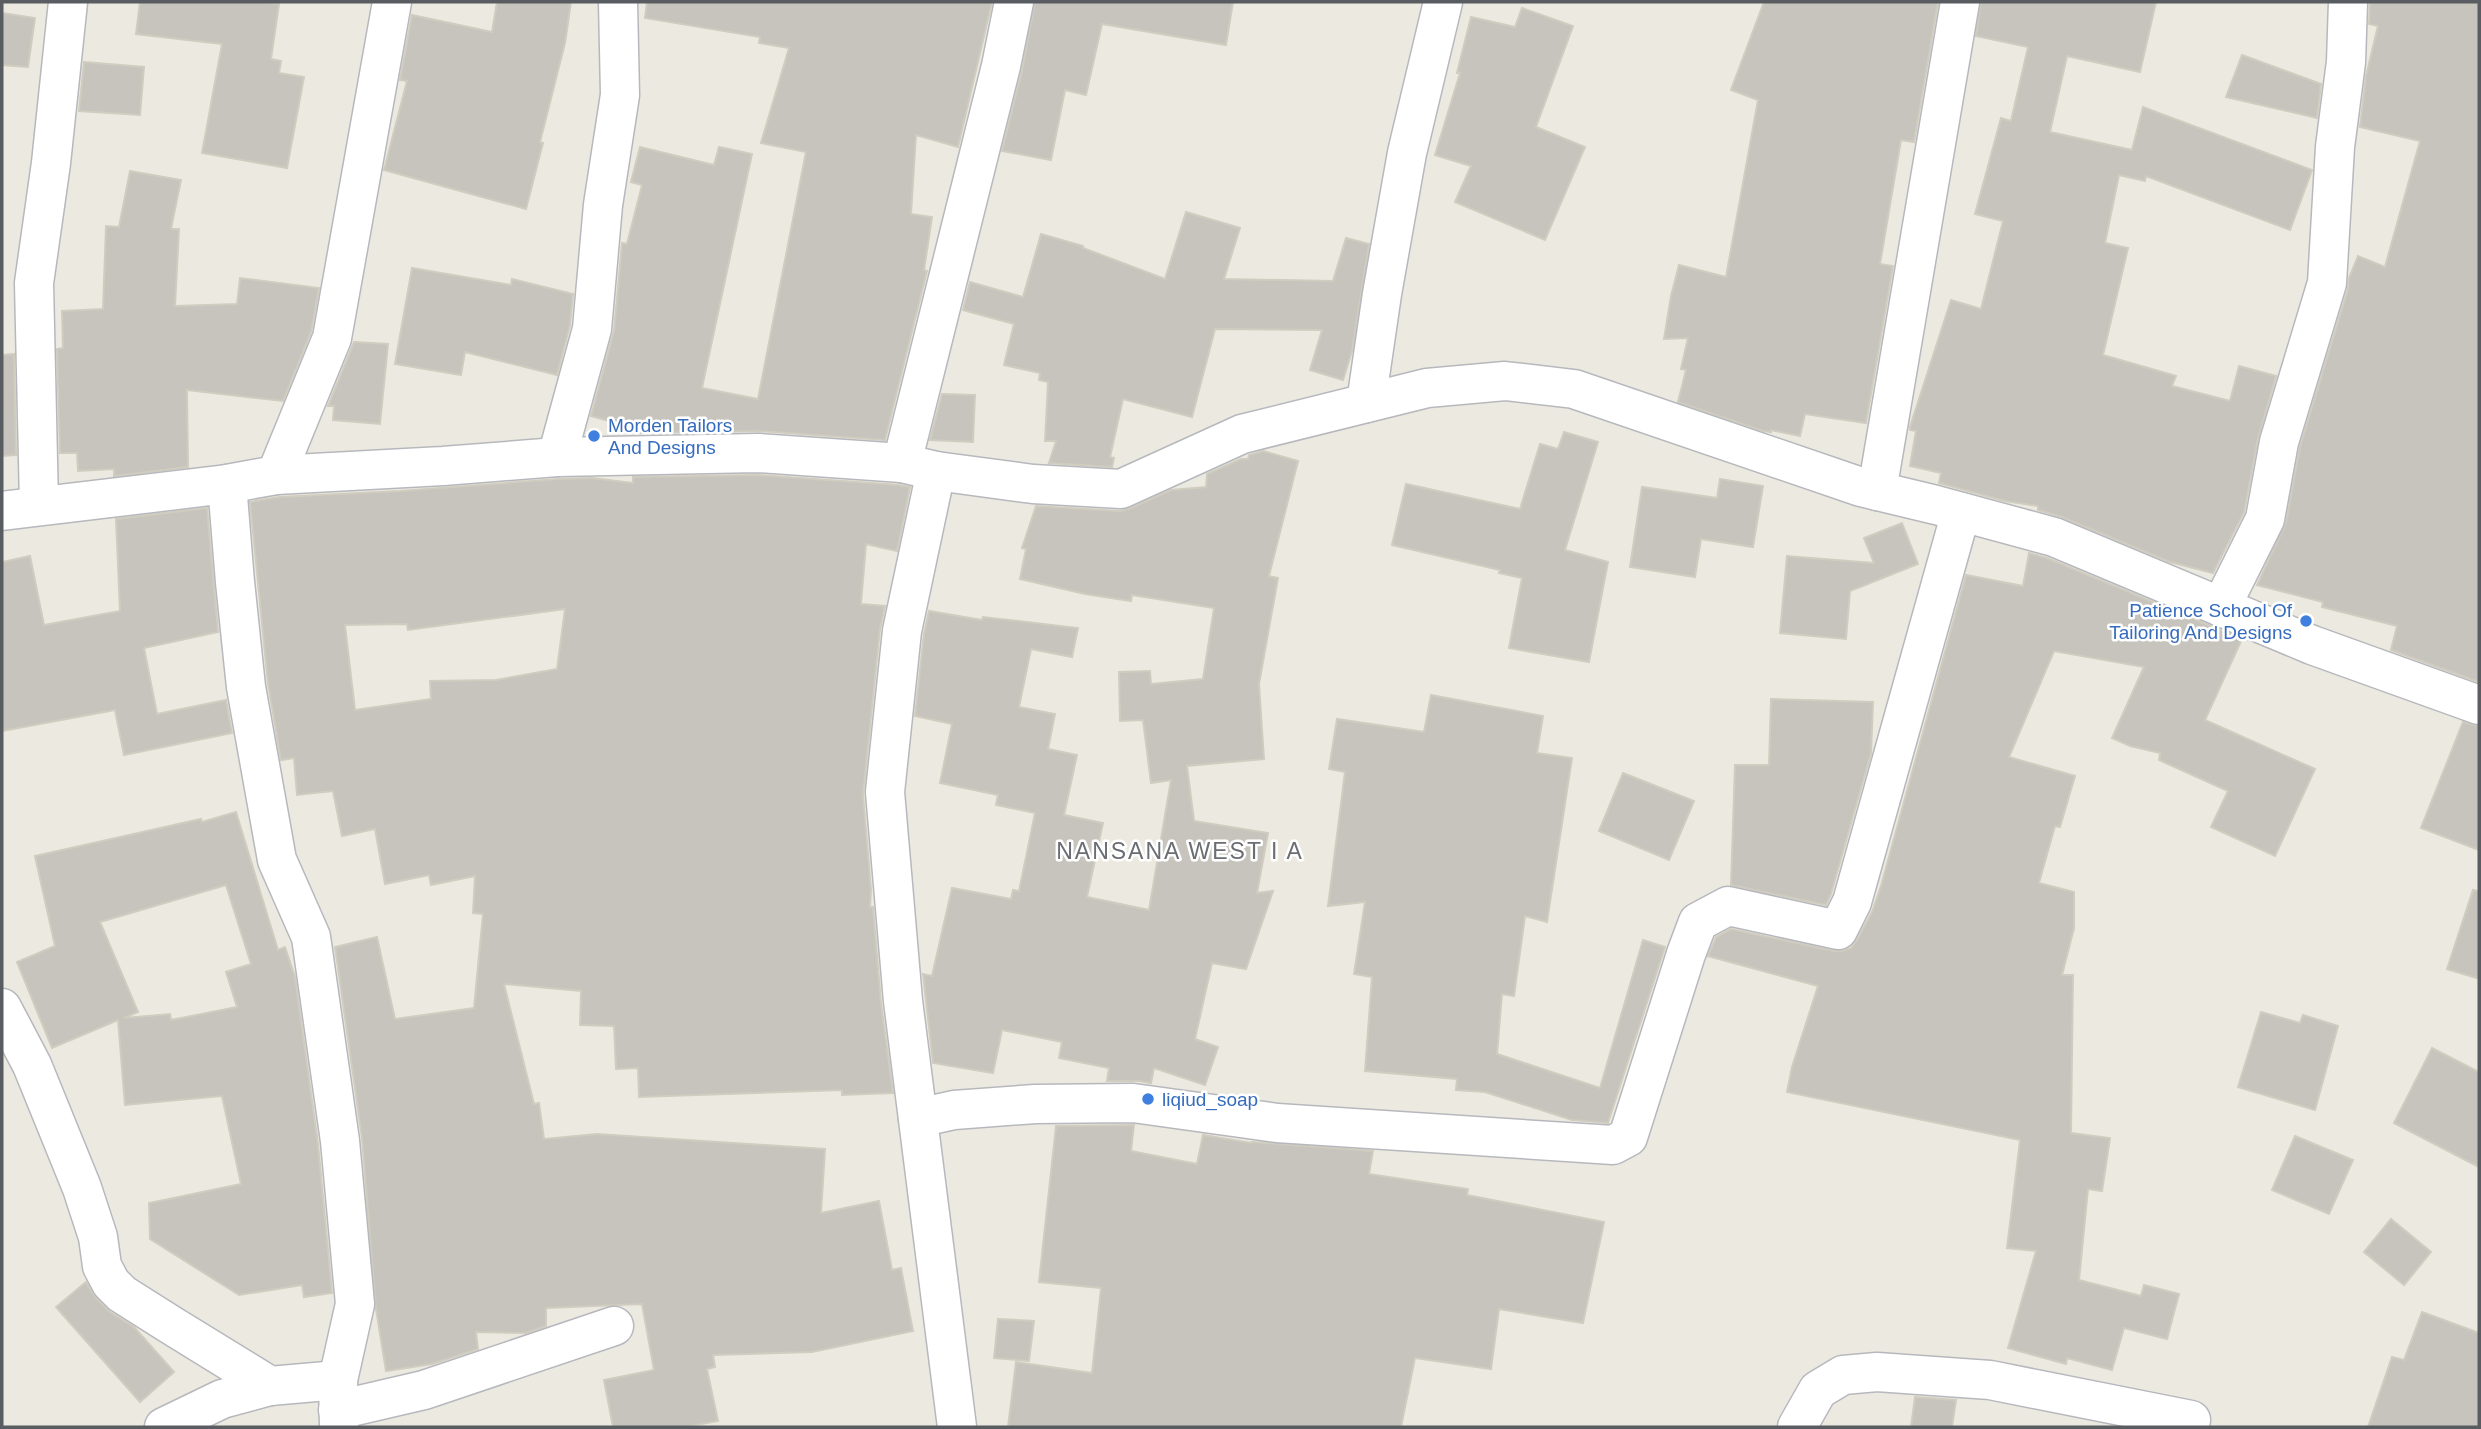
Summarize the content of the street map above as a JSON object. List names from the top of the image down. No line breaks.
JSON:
{"districts":["NANSANA WEST I A"],"places":["Morden Tailors And Designs","Patience School Of Tailoring And Designs","liqiud_soap"]}
